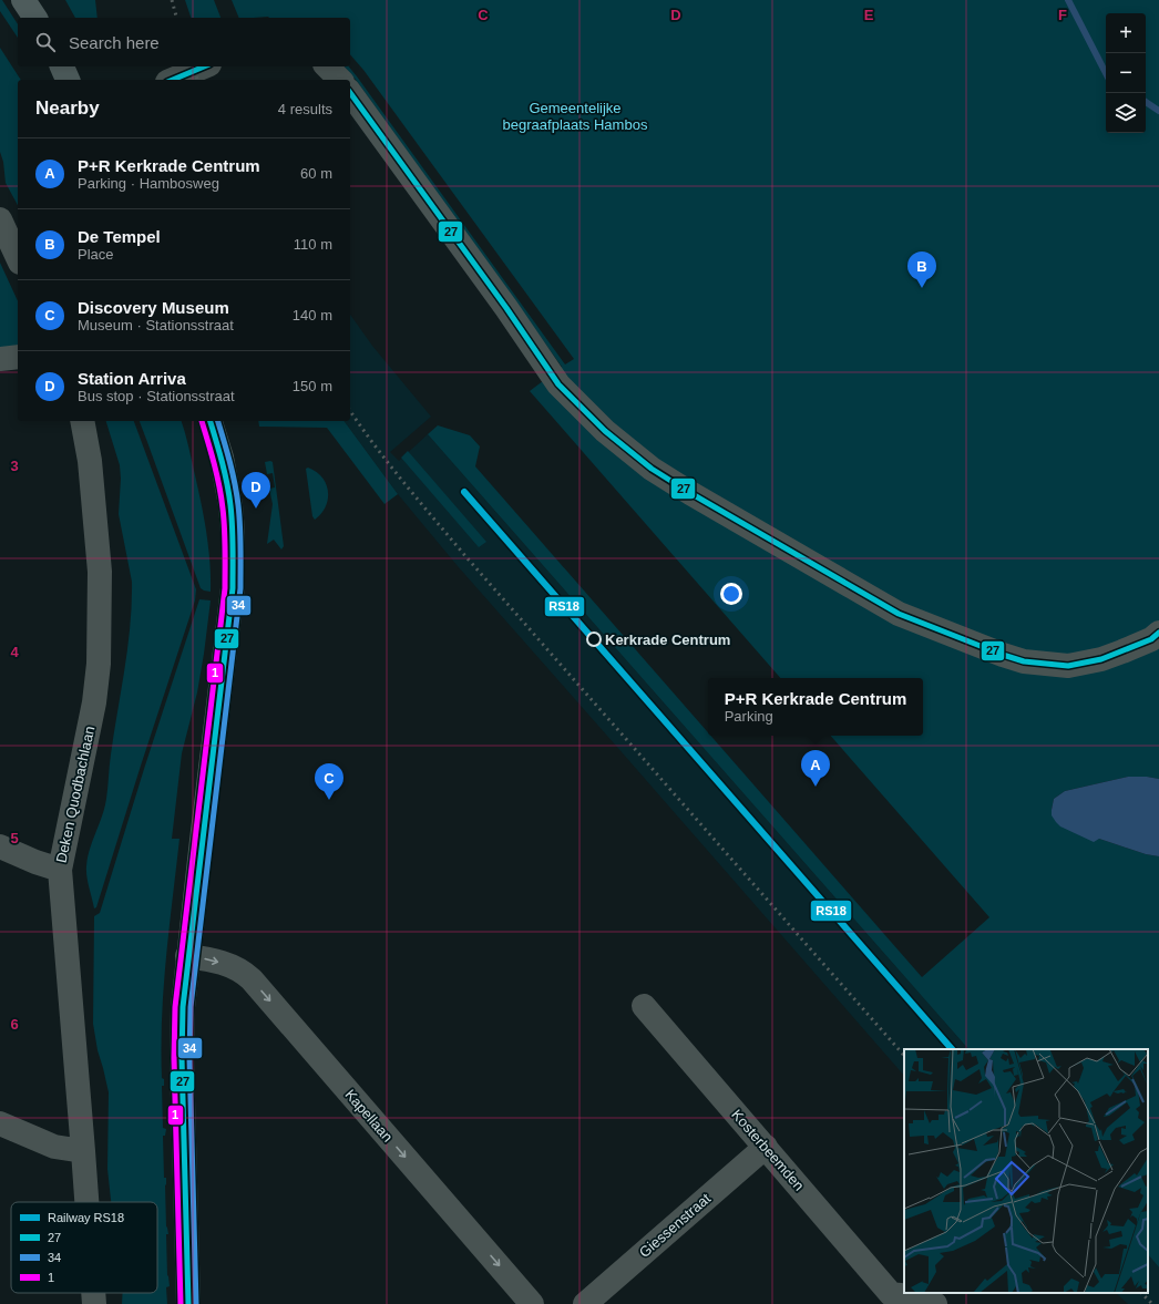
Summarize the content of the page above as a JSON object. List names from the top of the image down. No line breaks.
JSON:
{"streets":{"street":["Deken Quodbachlaan","Kapellaan","Kosterbeemden","Giessenstraat"]},"crossings":[["Kosterbeemden","Giessenstraat"]],"one_way":["Kapellaan"],"parks":["Gemeentelijke begraafplaats Hambos"],"places":["Kerkrade Centrum"],"lines":["transit line 27","transit line 34","transit line 1","rail line RS18"],"legend":["Railway RS18","27","34","1"],"page":{"map_buttons":["+","−"],"search":"Search here","heading":["Nearby","4 results"],"list":[{"mark":"A","name":"P+R Kerkrade Centrum","note":"Parking · Hambosweg","value":"60 m"},{"mark":"B","name":"De Tempel","note":"Place","value":"110 m"},{"mark":"C","name":"Discovery Museum","note":"Museum · Stationsstraat","value":"140 m"},{"mark":"D","name":"Station Arriva","note":"Bus stop · Stationsstraat","value":"150 m"}],"pins":["B","D","A","C"],"popup":["P+R Kerkrade Centrum","Parking"]},"grid":{"columns":["C","D","E","F"],"rows":["3","4","5","6"]}}
